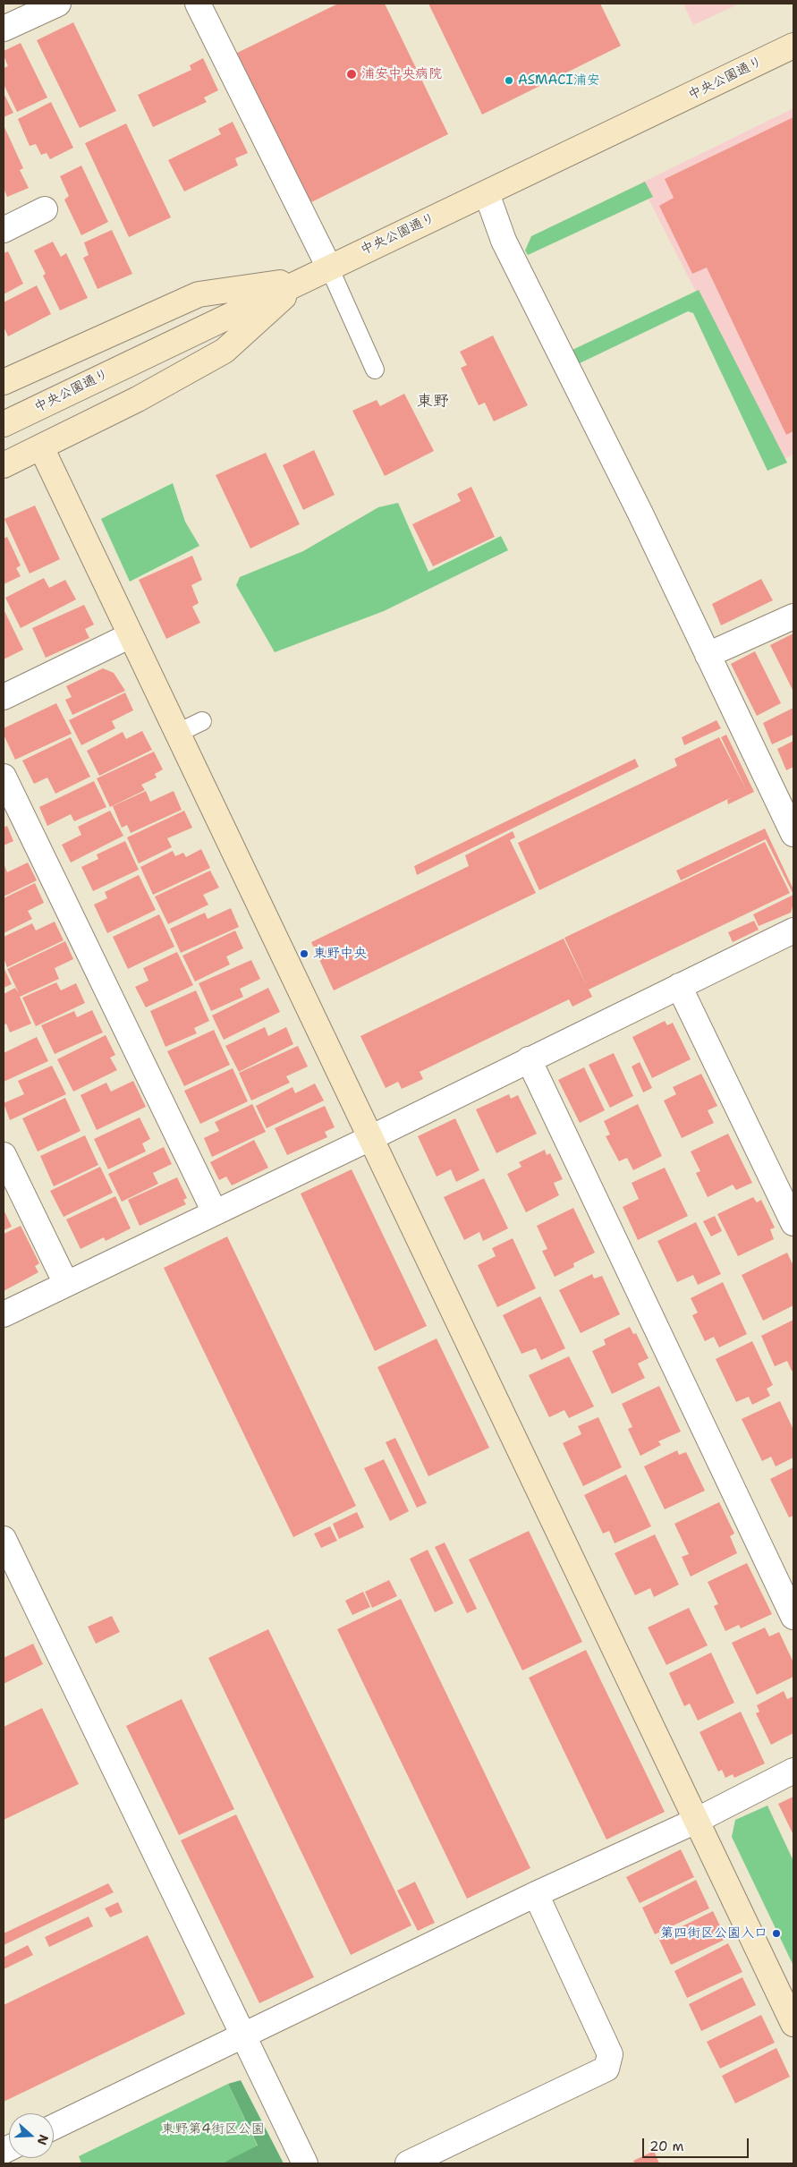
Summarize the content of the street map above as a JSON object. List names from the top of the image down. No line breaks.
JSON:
{"streets":{"street":["中央公園通り"]},"districts":["東野"],"parks":["東野第4街区公園"],"places":["浦安中央病院","ASMACI浦安","東野中央","第四街区公園入口"],"scale_bar":"20 m","north":"right"}
